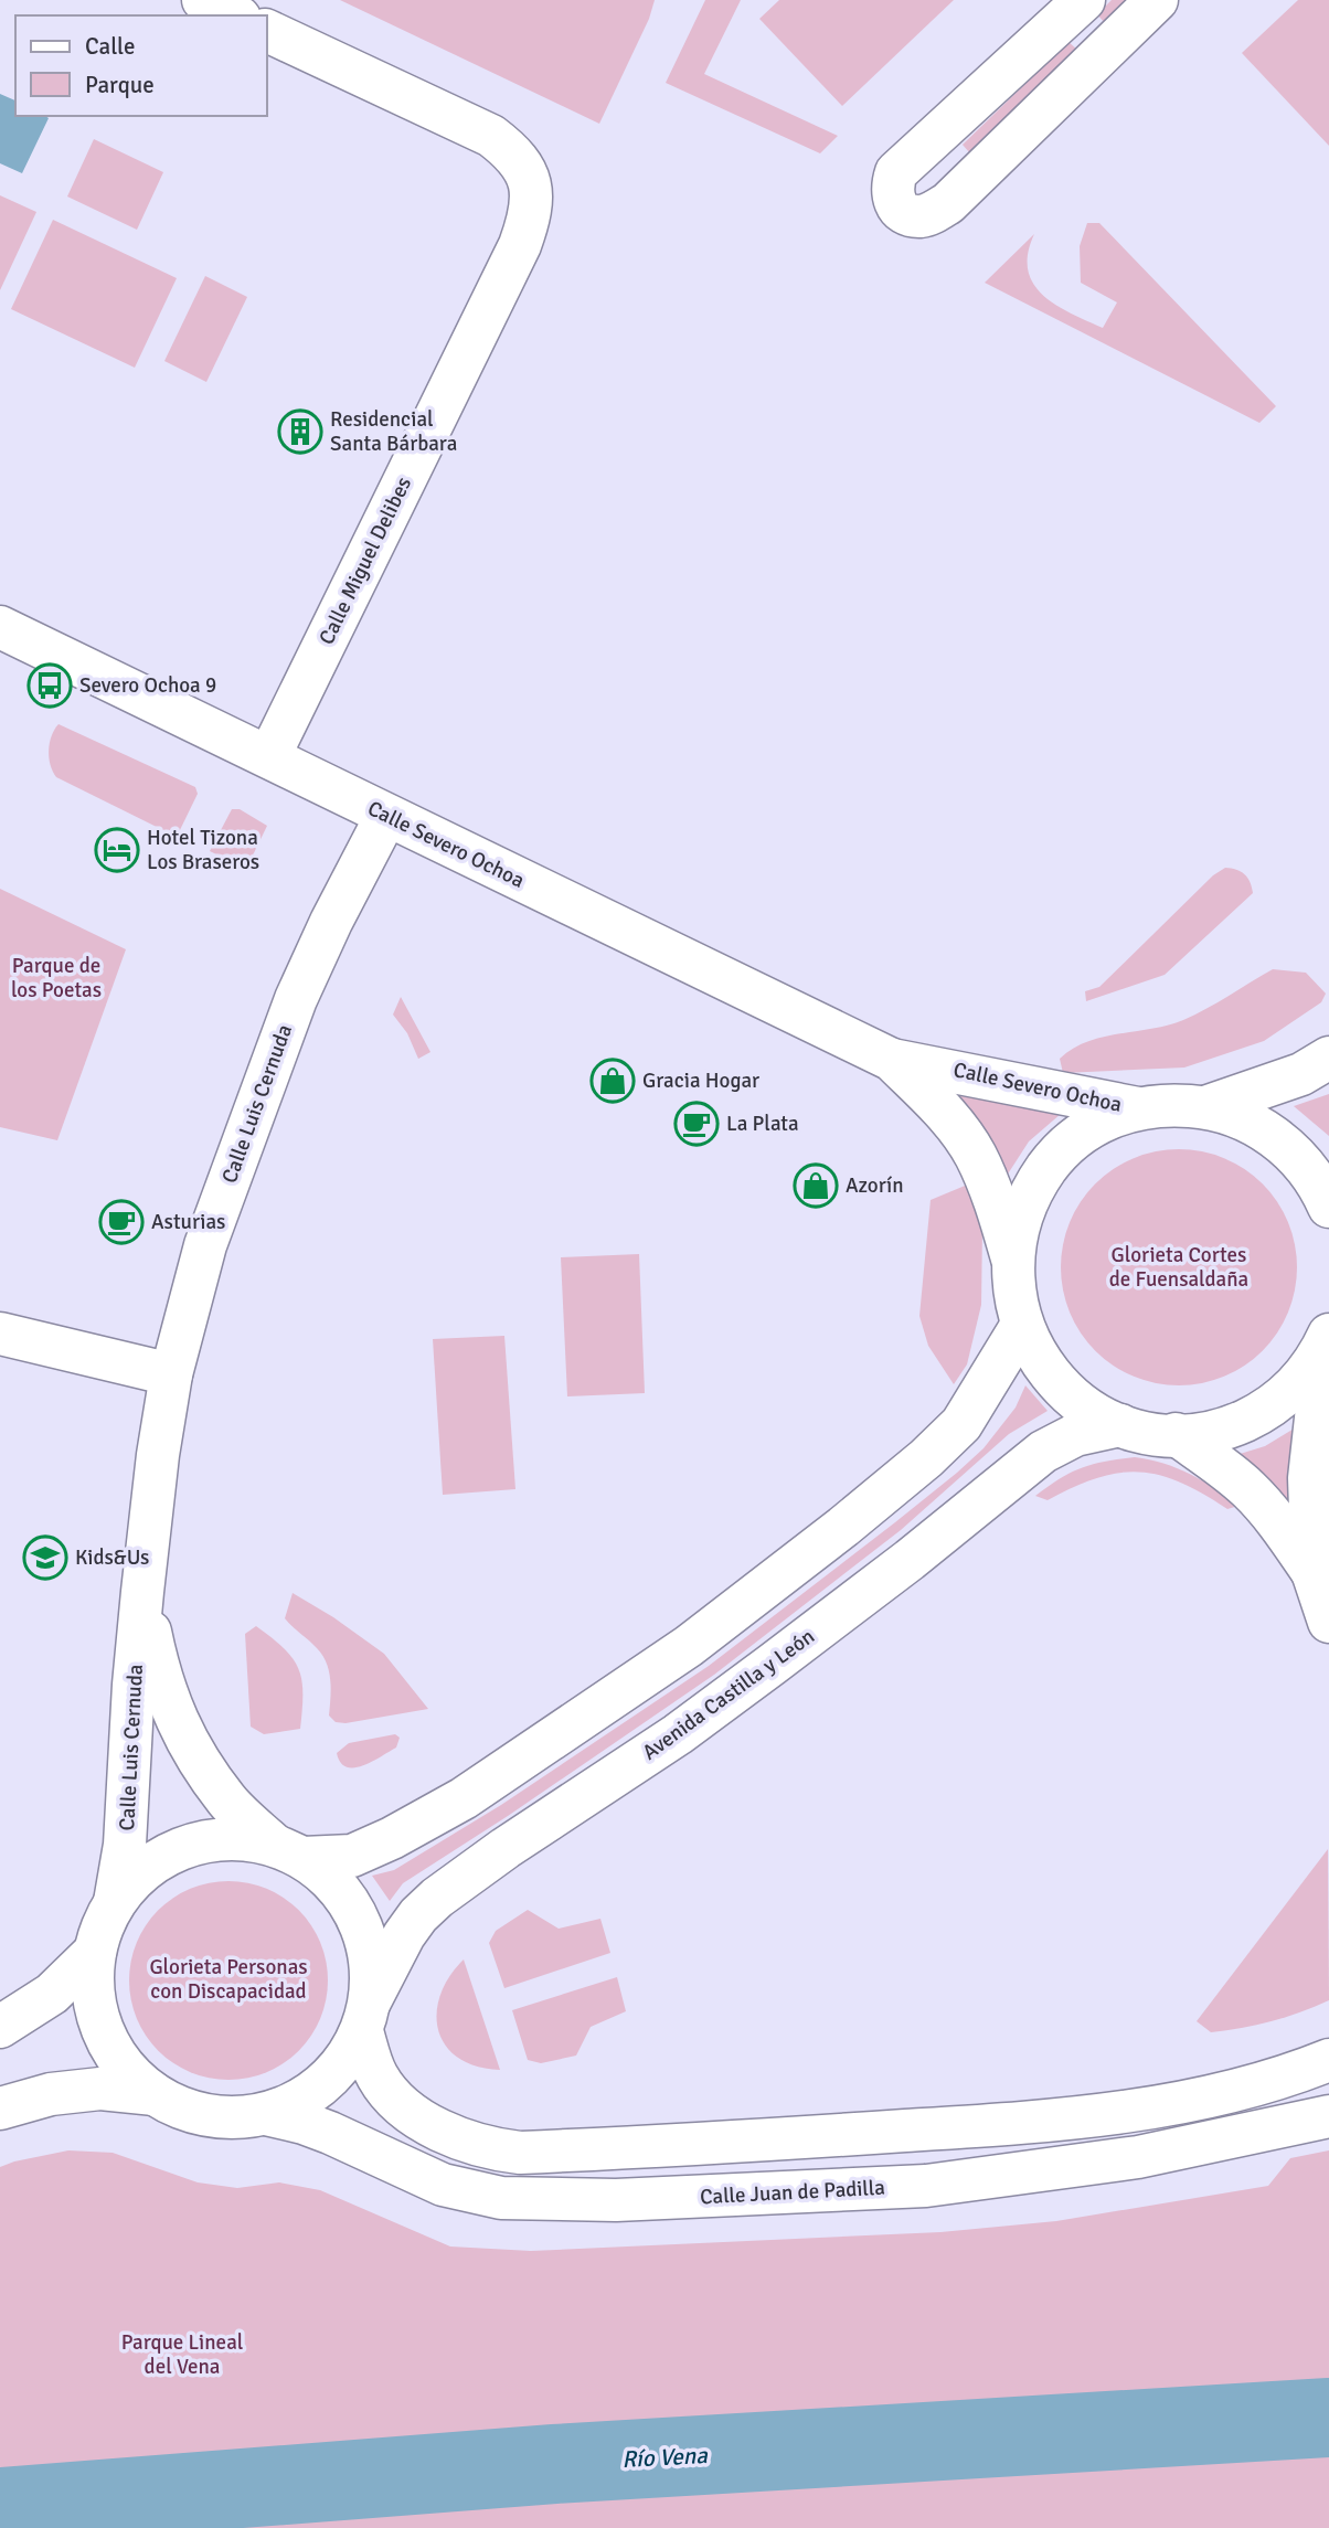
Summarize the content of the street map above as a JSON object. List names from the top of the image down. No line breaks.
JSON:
{"streets":{"street":["Calle Miguel Delibes","Calle Severo Ochoa","Calle Luis Cernuda","Avenida Castilla y León","Calle Juan de Padilla"]},"crossings":[["Calle Miguel Delibes","Calle Severo Ochoa"],["Calle Severo Ochoa","Calle Luis Cernuda"]],"water":["Río Vena"],"parks":["Parque de los Poetas","Glorieta Cortes de Fuensaldaña","Glorieta Personas con Discapacidad","Parque Lineal del Vena"],"places":{"building":["Residencial Santa Bárbara"],"bus stop":["Severo Ochoa 9"],"hotel":["Hotel Tizona Los Braseros"],"shop":["Gracia Hogar","Azorín"],"cafe":["La Plata","Asturias"],"school or university":["Kids&Us"]},"legend":["Calle","Parque"]}
